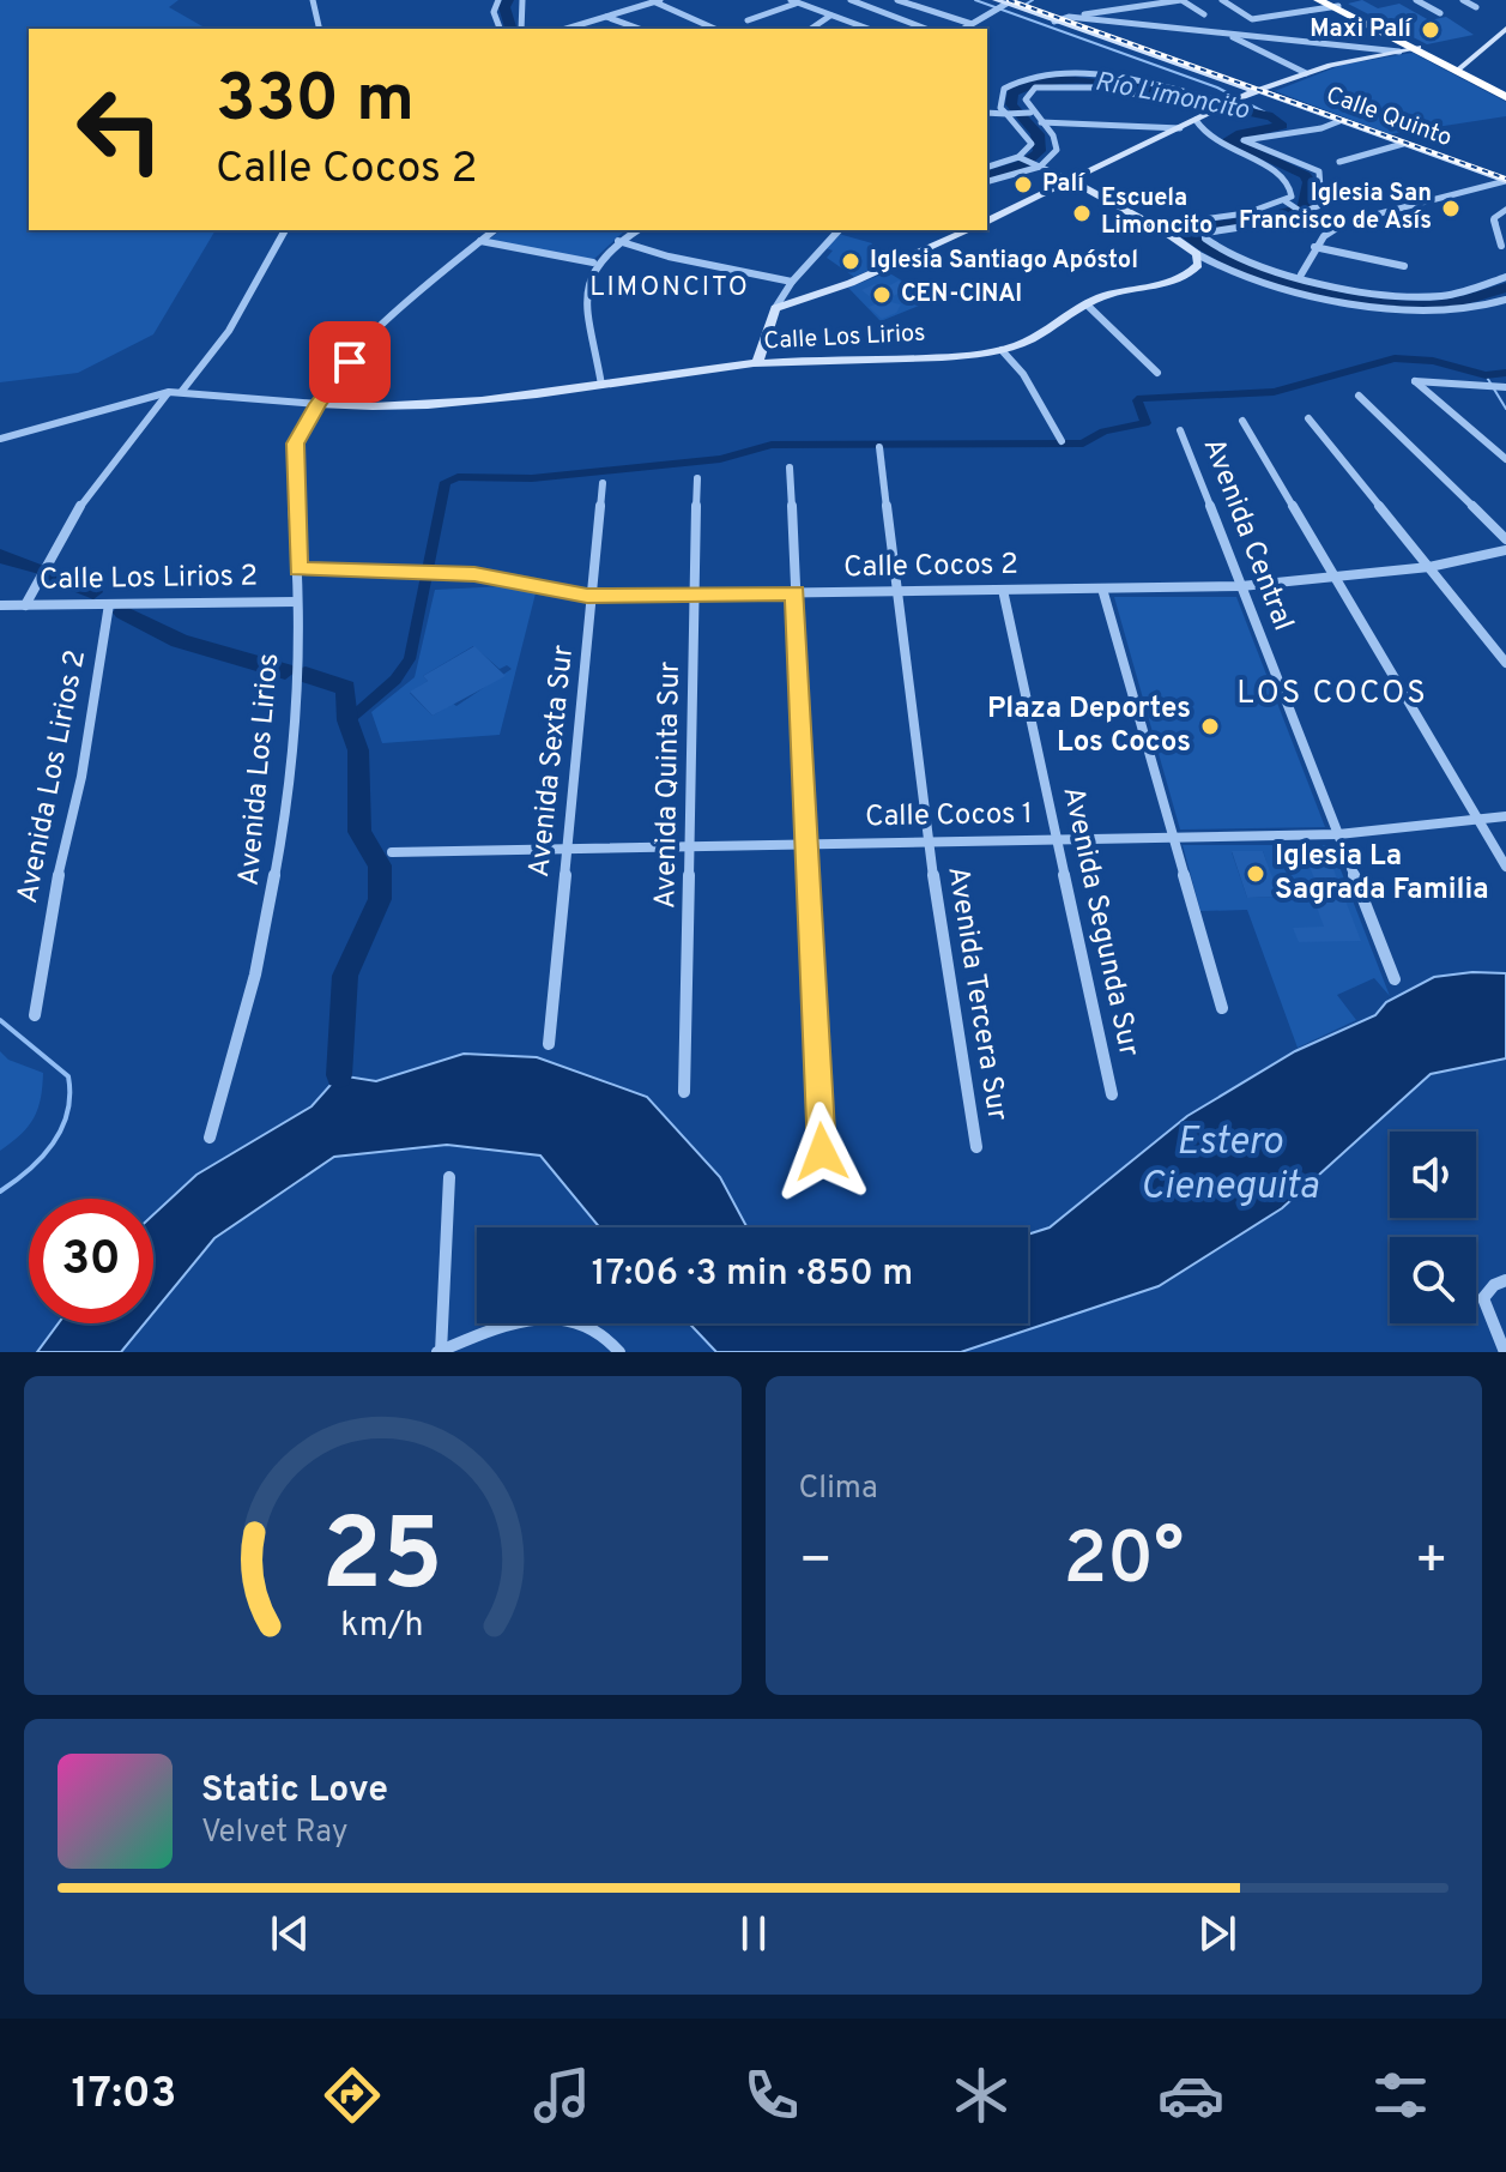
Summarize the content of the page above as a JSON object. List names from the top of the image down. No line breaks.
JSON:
{"streets":{"street":["Calle Quinto","Calle Los Lirios","Avenida Central","Calle Cocos 2","Calle Los Lirios 2","Avenida Sexta Sur","Avenida Los Lirios","Avenida Los Lirios 2","Avenida Quinta Sur","Calle Cocos 1","Avenida Segunda Sur","Avenida Tercera Sur"]},"crossings":[["Calle Los Lirios","Avenida Los Lirios"],["Avenida Central","Calle Cocos 2"],["Avenida Central","Calle Cocos 1"],["Calle Cocos 2","Avenida Sexta Sur"],["Calle Cocos 2","Avenida Los Lirios"],["Calle Cocos 2","Avenida Quinta Sur"],["Calle Cocos 2","Avenida Segunda Sur"],["Calle Cocos 2","Avenida Tercera Sur"],["Calle Los Lirios 2","Avenida Los Lirios"],["Calle Los Lirios 2","Avenida Los Lirios 2"],["Avenida Sexta Sur","Calle Cocos 1"],["Avenida Quinta Sur","Calle Cocos 1"],["Calle Cocos 1","Avenida Segunda Sur"],["Calle Cocos 1","Avenida Tercera Sur"]],"districts":["LIMONCITO","LOS COCOS"],"water":["Río Limoncito","Estero Cieneguita"],"places":["Maxi Palí","Palí","Iglesia San Francisco de Asís","Escuela Limoncito","Iglesia Santiago Apóstol","CEN-CINAI","Plaza Deportes Los Cocos","Iglesia La Sagrada Familia"],"page":{"turn":["330 m","Calle Cocos 2"],"limit":"30","trip":"17:06 · 3 min · 850 m","tile":"Clima","heat":["−","20°","+"],"song":["Static Love","Velvet Ray"],"tabs":"17:03","gauge":["25","km/h"]}}
